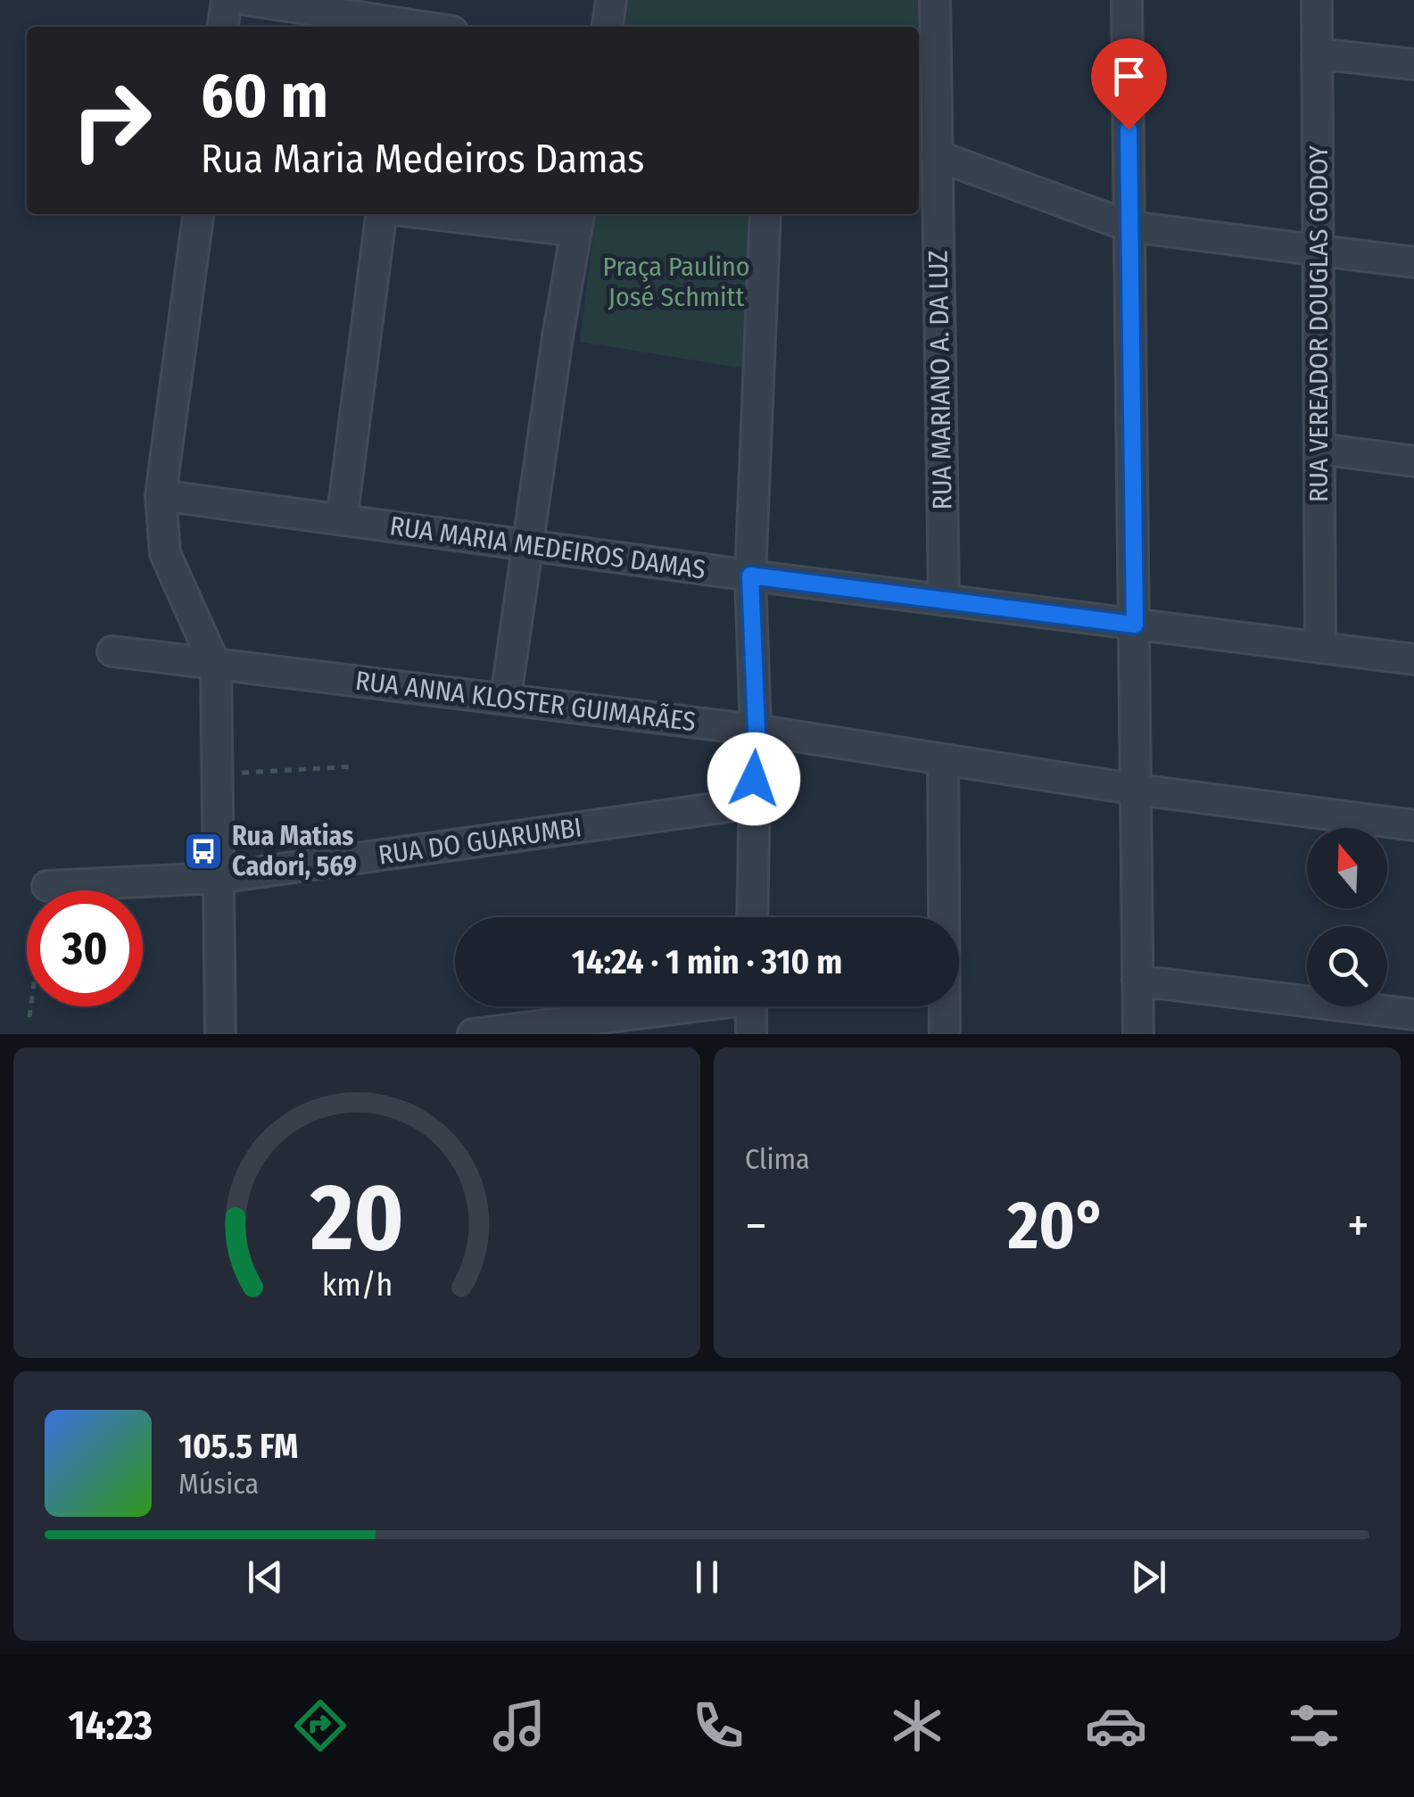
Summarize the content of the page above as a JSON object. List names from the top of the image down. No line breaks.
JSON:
{"streets":{"street":["RUA VEREADOR DOUGLAS GODOY","RUA MARIANO A. DA LUZ","RUA MARIA MEDEIROS DAMAS","RUA ANNA KLOSTER GUIMARÃES","RUA DO GUARUMBI"]},"crossings":[["RUA VEREADOR DOUGLAS GODOY","RUA MARIA MEDEIROS DAMAS"],["RUA MARIANO A. DA LUZ","RUA MARIA MEDEIROS DAMAS"]],"parks":["Praça Paulino José Schmitt"],"places":{"bus stop":["Rua Matias Cadori, 569"]},"north":"top","page":{"turn":["60 m","Rua Maria Medeiros Damas"],"limit":"30","trip":"14:24 · 1 min · 310 m","tile":"Clima","heat":["−","20°","+"],"song":["105.5 FM","Música"],"tabs":"14:23","gauge":["20","km/h"]}}
